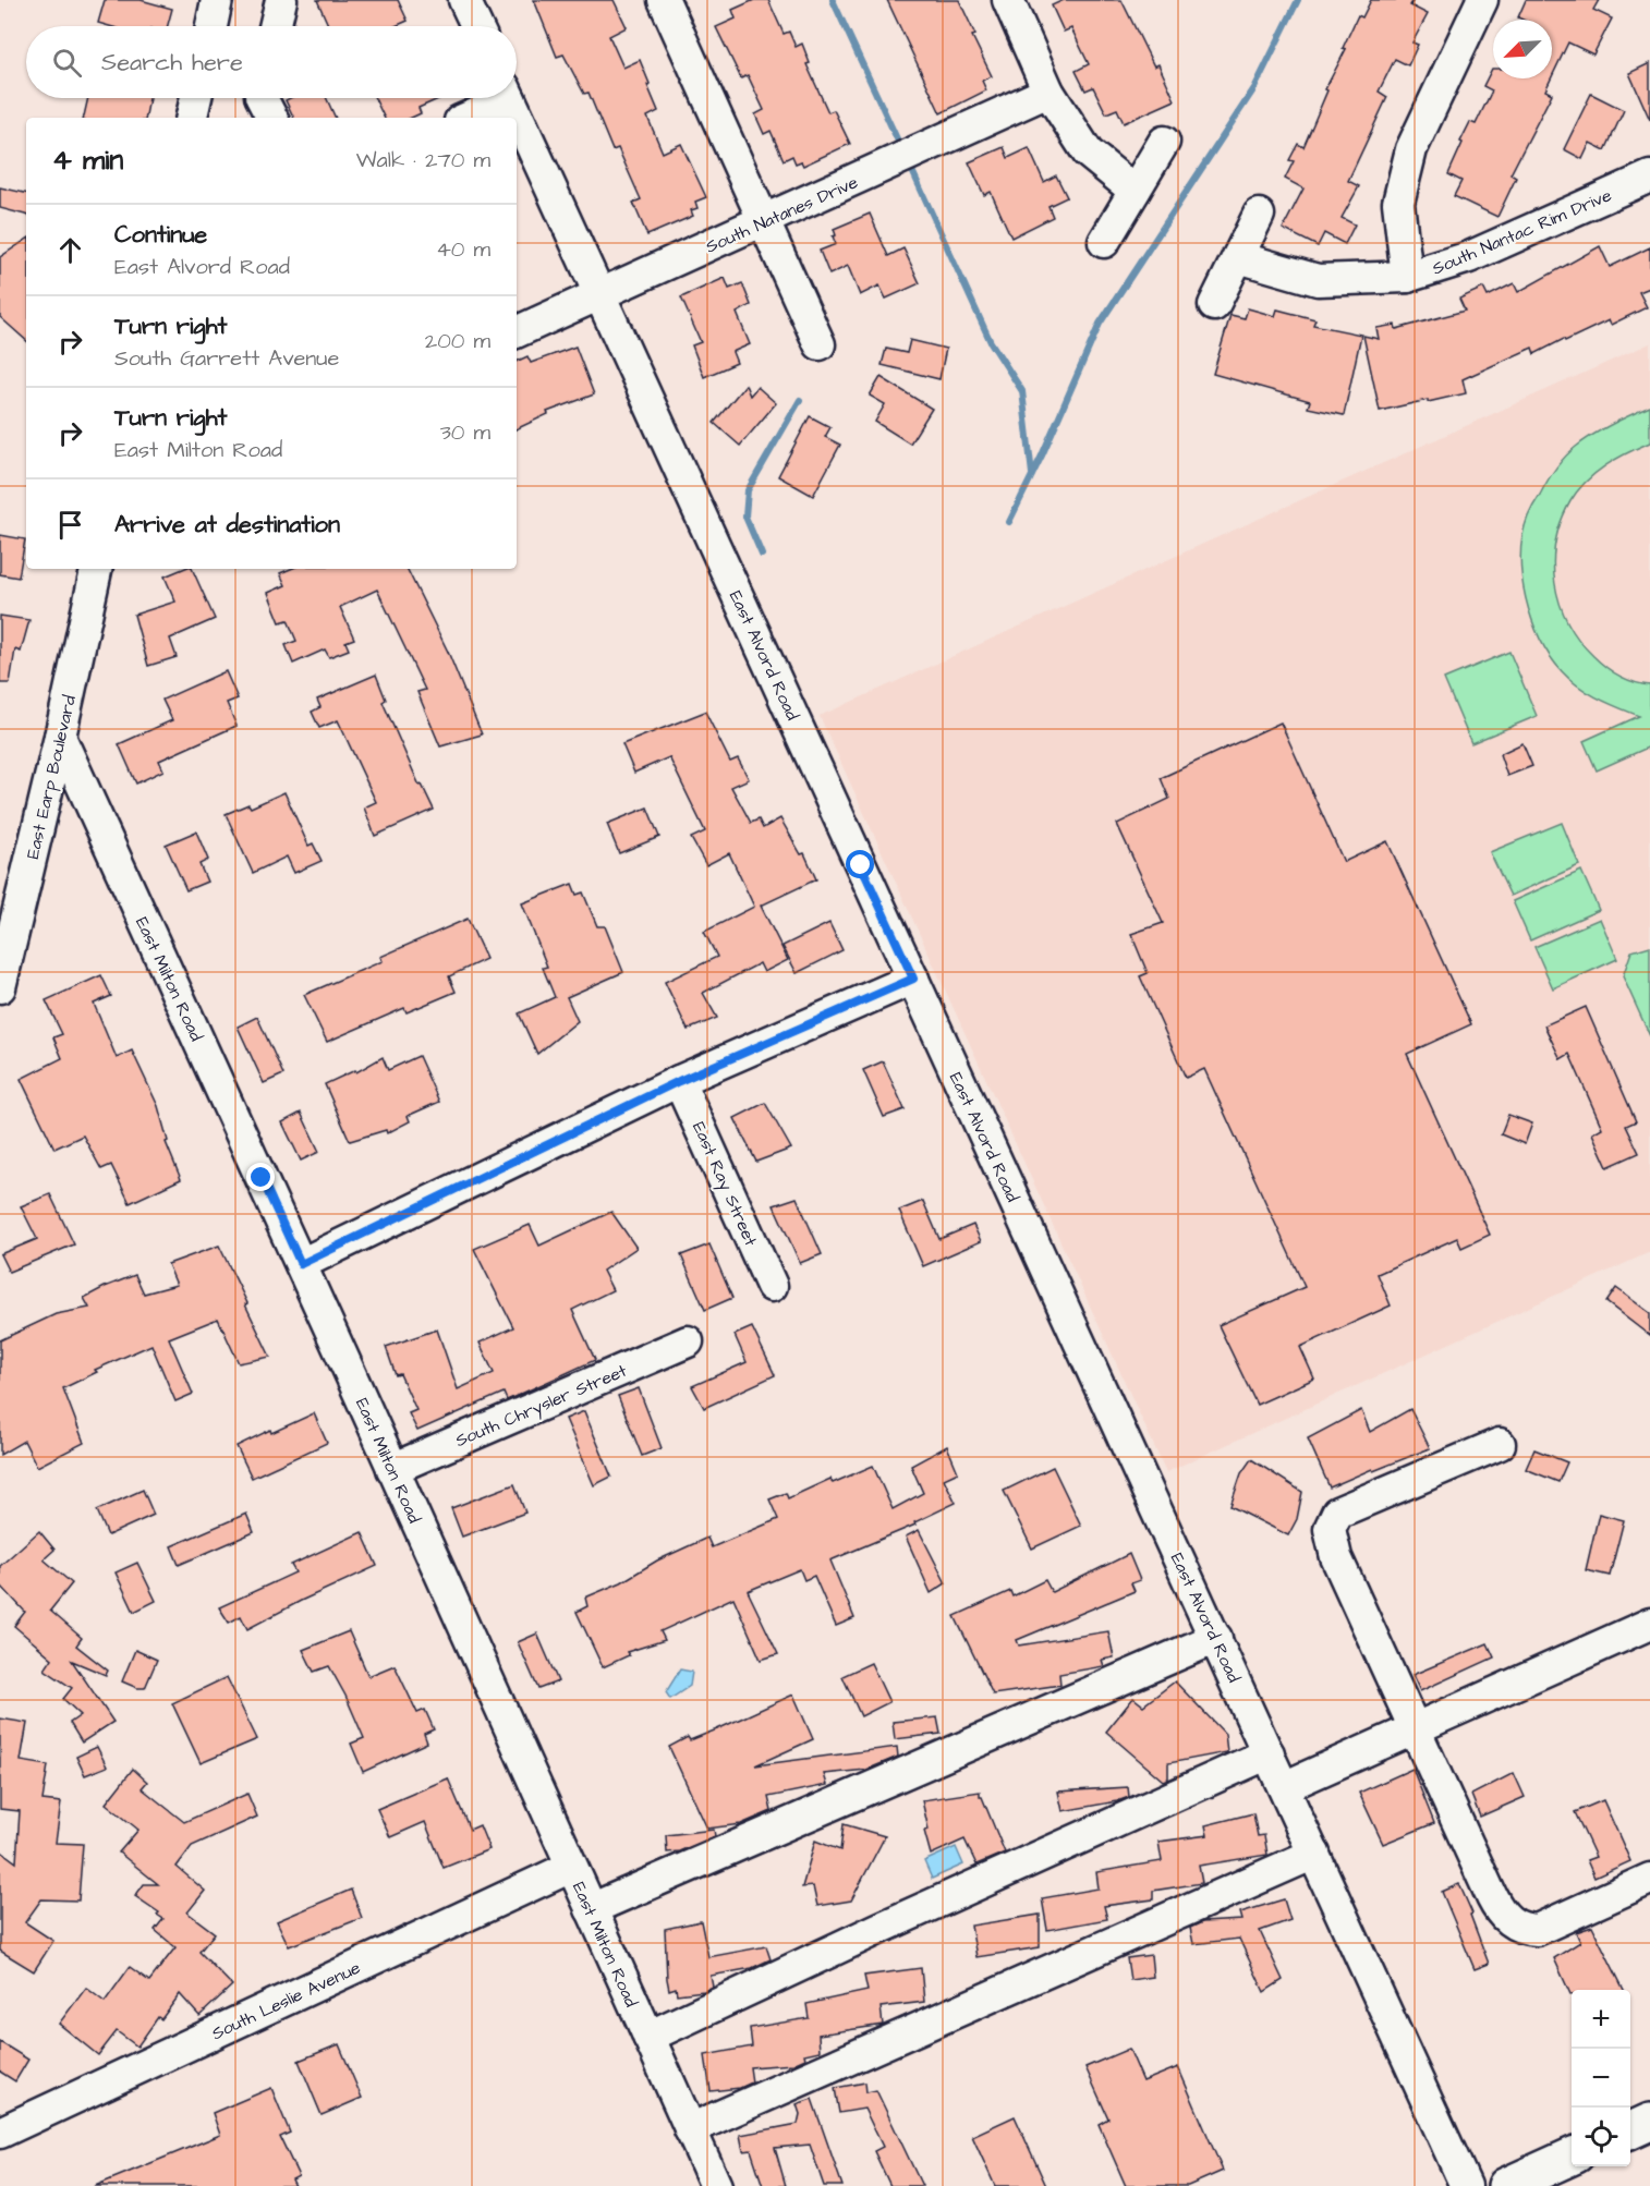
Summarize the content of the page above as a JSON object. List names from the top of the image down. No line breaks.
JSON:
{"streets":{"street":["South Natanes Drive","South Nantac Rim Drive","East Alvord Road","East Earp Boulevard","East Milton Road","East Ray Street","South Chrysler Street","South Leslie Avenue"]},"crossings":[["South Natanes Drive","East Alvord Road"],["East Earp Boulevard","East Milton Road"],["East Milton Road","South Chrysler Street"],["East Milton Road","South Leslie Avenue"]],"north":"bottom left","page":{"search":"Search here","heading":["4 min","Walk · 270 m"],"list":[["Continue","East Alvord Road","40 m"],["Turn right","South Garrett Avenue","200 m"],["Turn right","East Milton Road","30 m"],"Arrive at destination"],"map_buttons":["+","−"]}}
